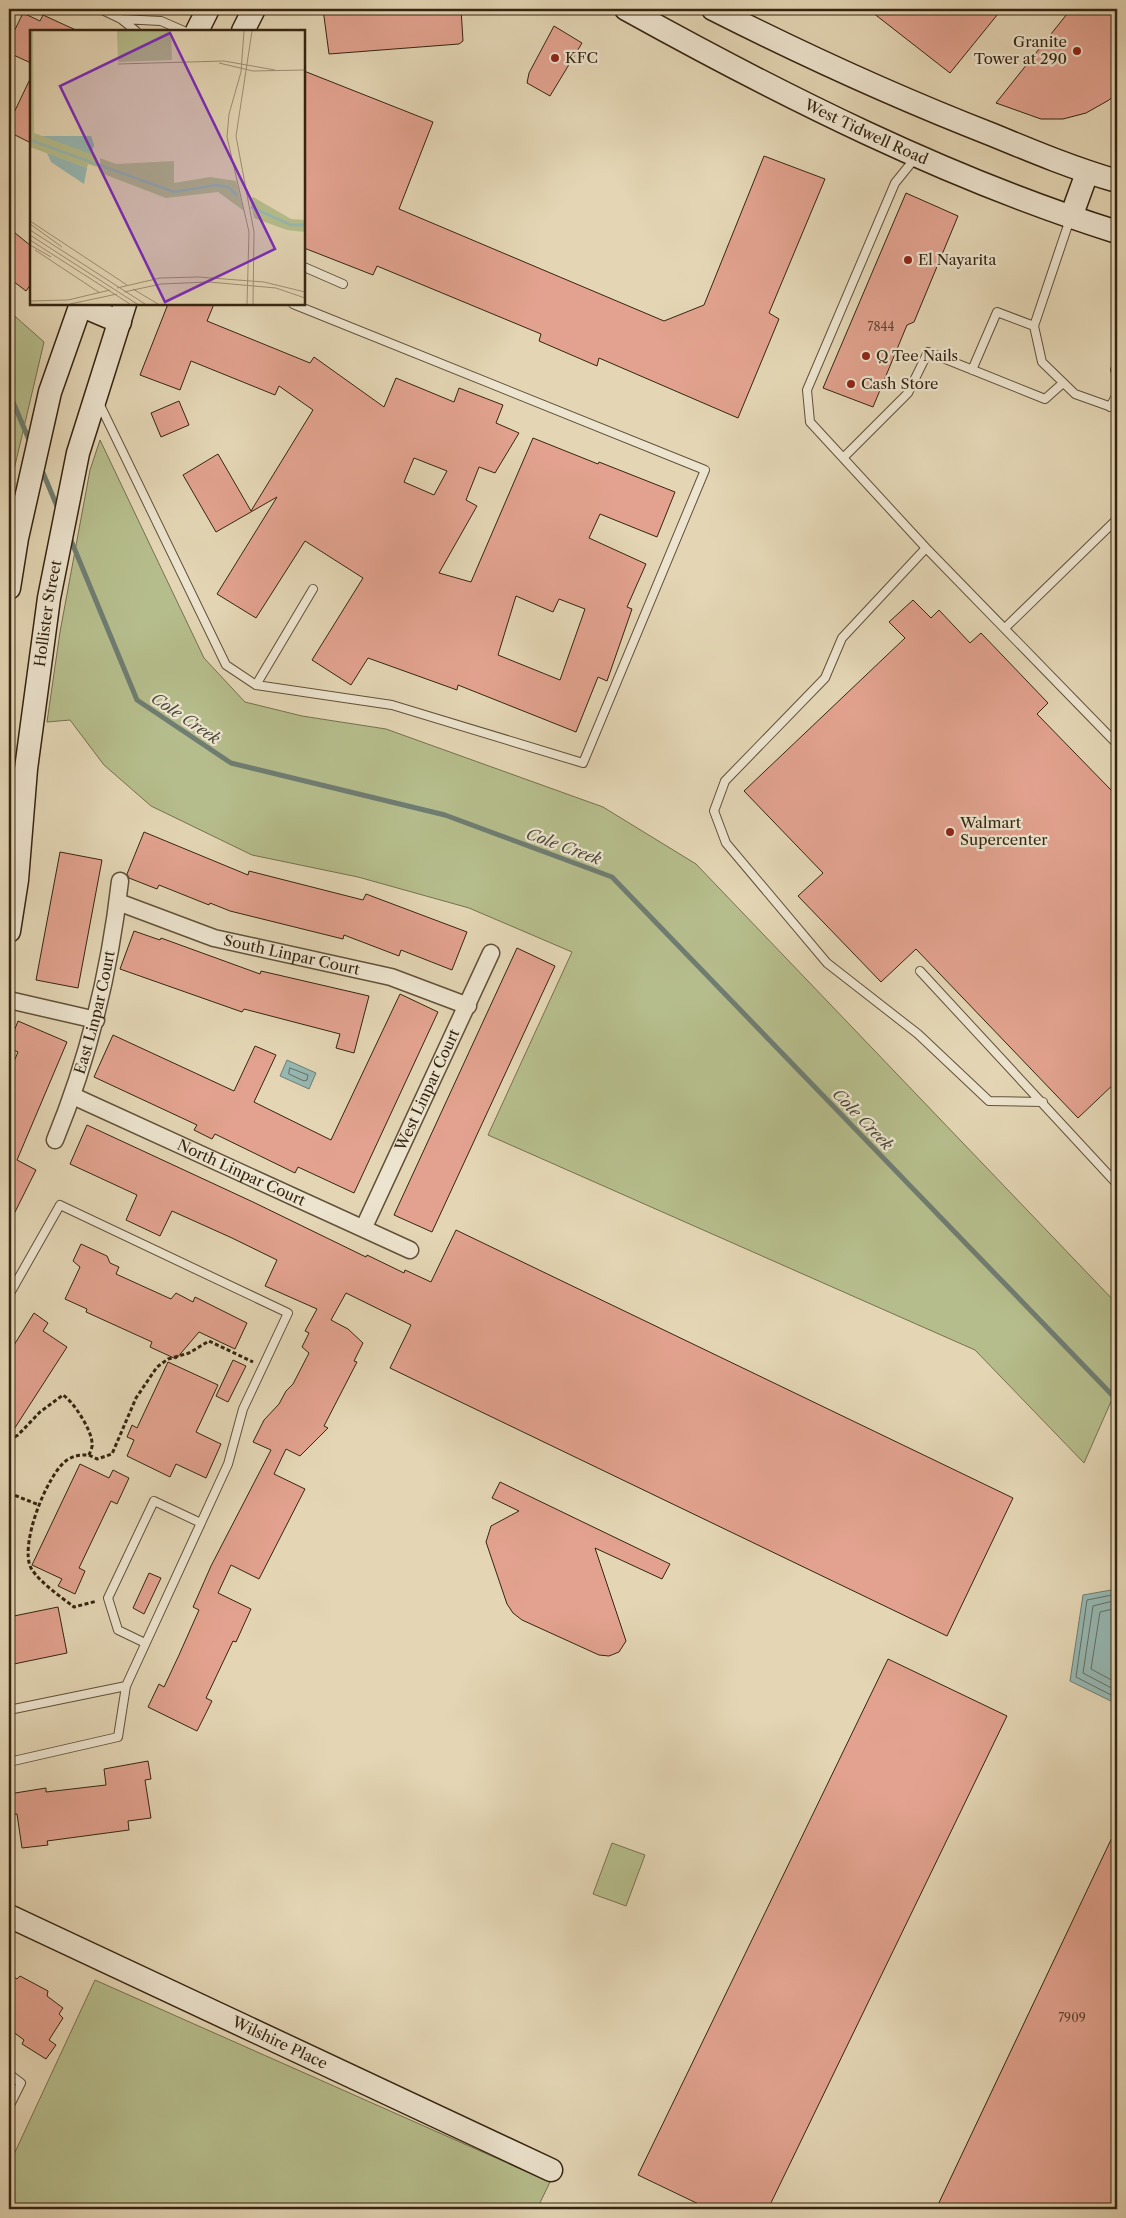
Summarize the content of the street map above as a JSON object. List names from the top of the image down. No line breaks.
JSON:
{"streets":{"main road":["West Tidwell Road","Hollister Street","Wilshire Place"],"street":["South Linpar Court","East Linpar Court","West Linpar Court","North Linpar Court"]},"crossings":[["South Linpar Court","East Linpar Court"],["South Linpar Court","West Linpar Court"],["East Linpar Court","North Linpar Court"],["West Linpar Court","North Linpar Court"]],"water":["Cole Creek"],"places":["Granite Tower at 290","KFC","El Nayarita","Q Tee Nails","Cash Store","Walmart Supercenter"],"house_numbers":["7844","7909"]}
